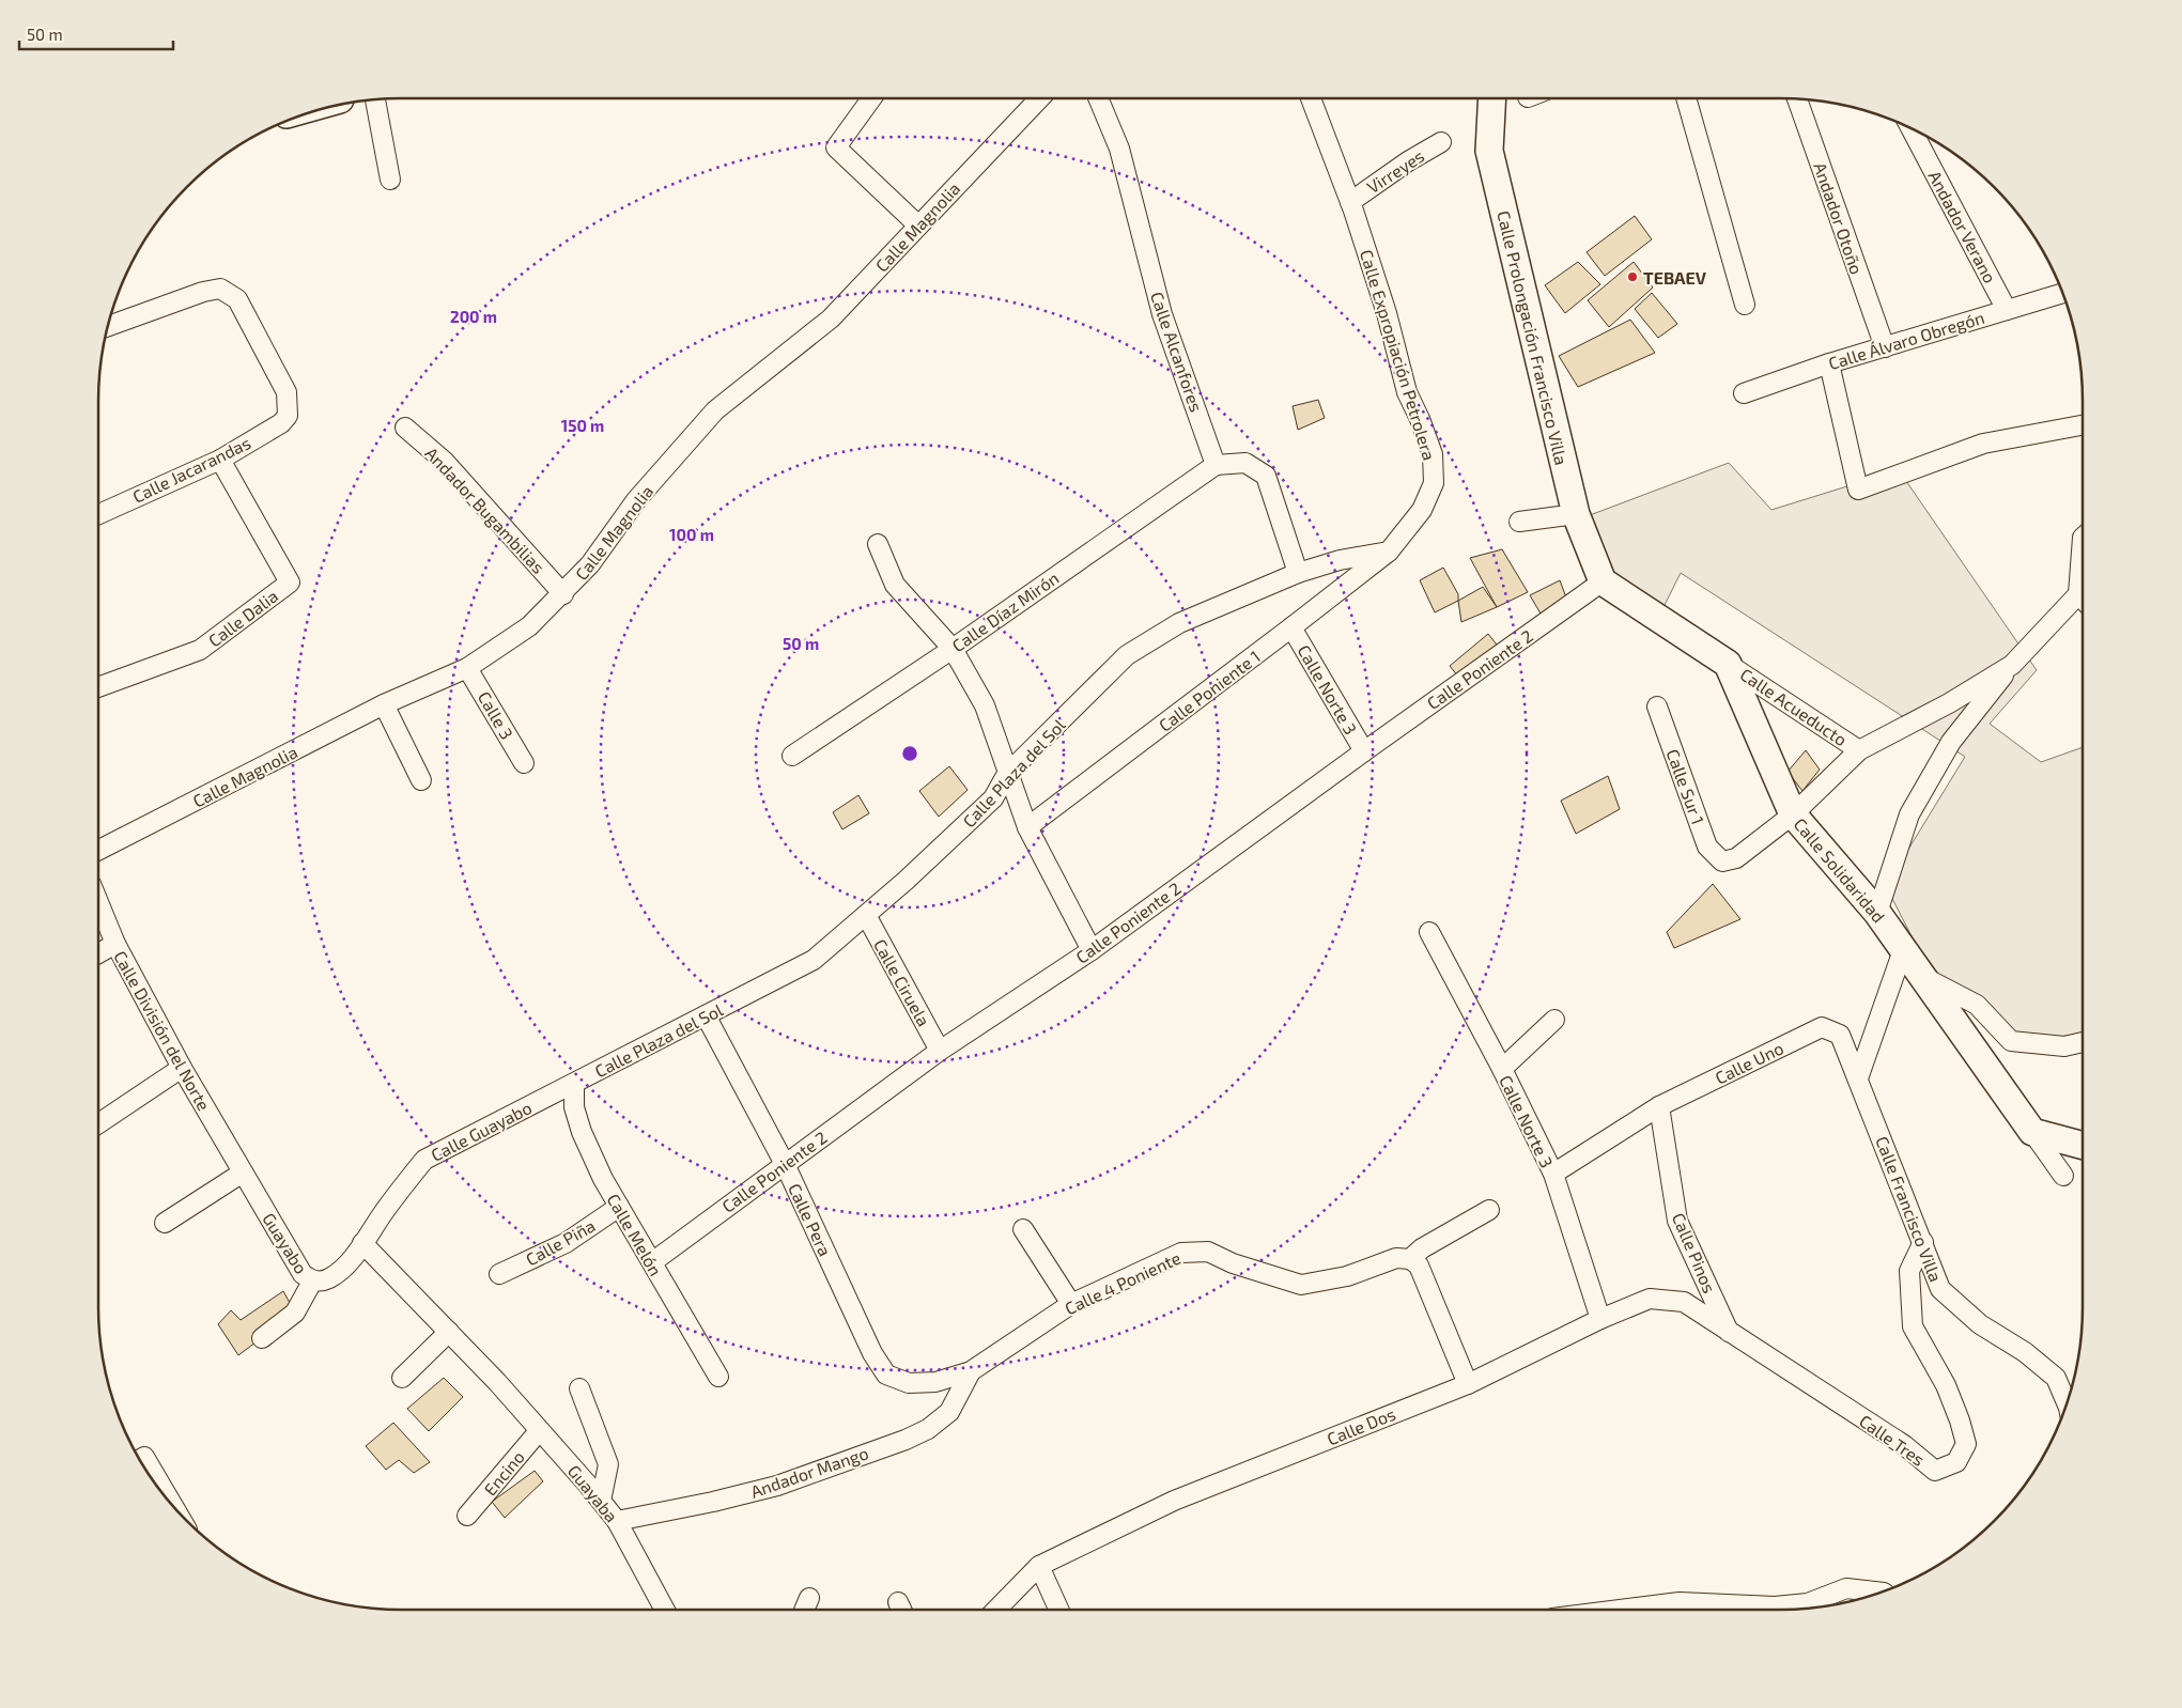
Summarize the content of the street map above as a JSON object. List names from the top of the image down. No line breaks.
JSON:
{"streets":{"main road":["Calle Prolongación Francisco Villa","Calle Solidaridad"],"street":["Virreyes","Andador Otoño","Calle Magnolia","Andador Verano","Calle Álvaro Obregón","Calle Alcanfores","Calle Expropiación Petrolera","Calle Jacarandas","Andador Bugambilias","Calle Díaz Mirón","Calle Dalia","Calle Poniente 2","Calle Norte 3","Calle Poniente 1","Calle Acueducto","Calle 3","Calle Plaza del Sol","Calle Sur 1","Calle Ciruela","Calle División del Norte","Calle Uno","Calle Guayabo","Calle Francisco Villa","Calle Pera","Calle Melón","Calle Piña","Guayabo","Calle Pinos","Calle 4 Poniente","Calle Dos","Calle Tres","Andador Mango","Encino","Guayaba"]},"crossings":[["Virreyes","Calle Expropiación Petrolera"],["Andador Otoño","Calle Álvaro Obregón"],["Calle Magnolia","Andador Bugambilias"],["Calle Magnolia","Calle 3"],["Andador Verano","Calle Álvaro Obregón"],["Calle Prolongación Francisco Villa","Calle Poniente 2"],["Calle Alcanfores","Calle Díaz Mirón"],["Calle Expropiación Petrolera","Calle Poniente 1"],["Calle Expropiación Petrolera","Calle Plaza del Sol"],["Calle Jacarandas","Calle Dalia"],["Calle Poniente 2","Calle Norte 3"],["Calle Poniente 2","Calle Ciruela"],["Calle Poniente 2","Calle Pera"],["Calle Poniente 2","Calle Melón"],["Calle Norte 3","Calle Poniente 1"],["Calle Norte 3","Calle Uno"],["Calle Norte 3","Calle Dos"],["Calle Poniente 1","Calle Plaza del Sol"],["Calle Acueducto","Calle Solidaridad"],["Calle Plaza del Sol","Calle Ciruela"],["Calle Plaza del Sol","Calle Guayabo"],["Calle Plaza del Sol","Calle Pera"],["Calle Plaza del Sol","Calle Melón"],["Calle Sur 1","Calle Solidaridad"],["Calle División del Norte","Guayabo"],["Calle Uno","Calle Francisco Villa"],["Calle Uno","Calle Pinos"],["Calle Guayabo","Calle Melón"],["Calle Guayabo","Guayabo"],["Calle Guayabo","Guayaba"],["Calle Francisco Villa","Calle Tres"],["Calle Pera","Calle 4 Poniente"],["Calle Melón","Calle Piña"],["Guayabo","Guayaba"],["Calle Pinos","Calle Tres"],["Calle 4 Poniente","Andador Mango"],["Calle Dos","Calle Tres"],["Andador Mango","Guayaba"],["Encino","Guayaba"]],"places":["TEBAEV"],"scale_bar":"50 m","rings":["200 m","150 m","100 m","50 m"]}
